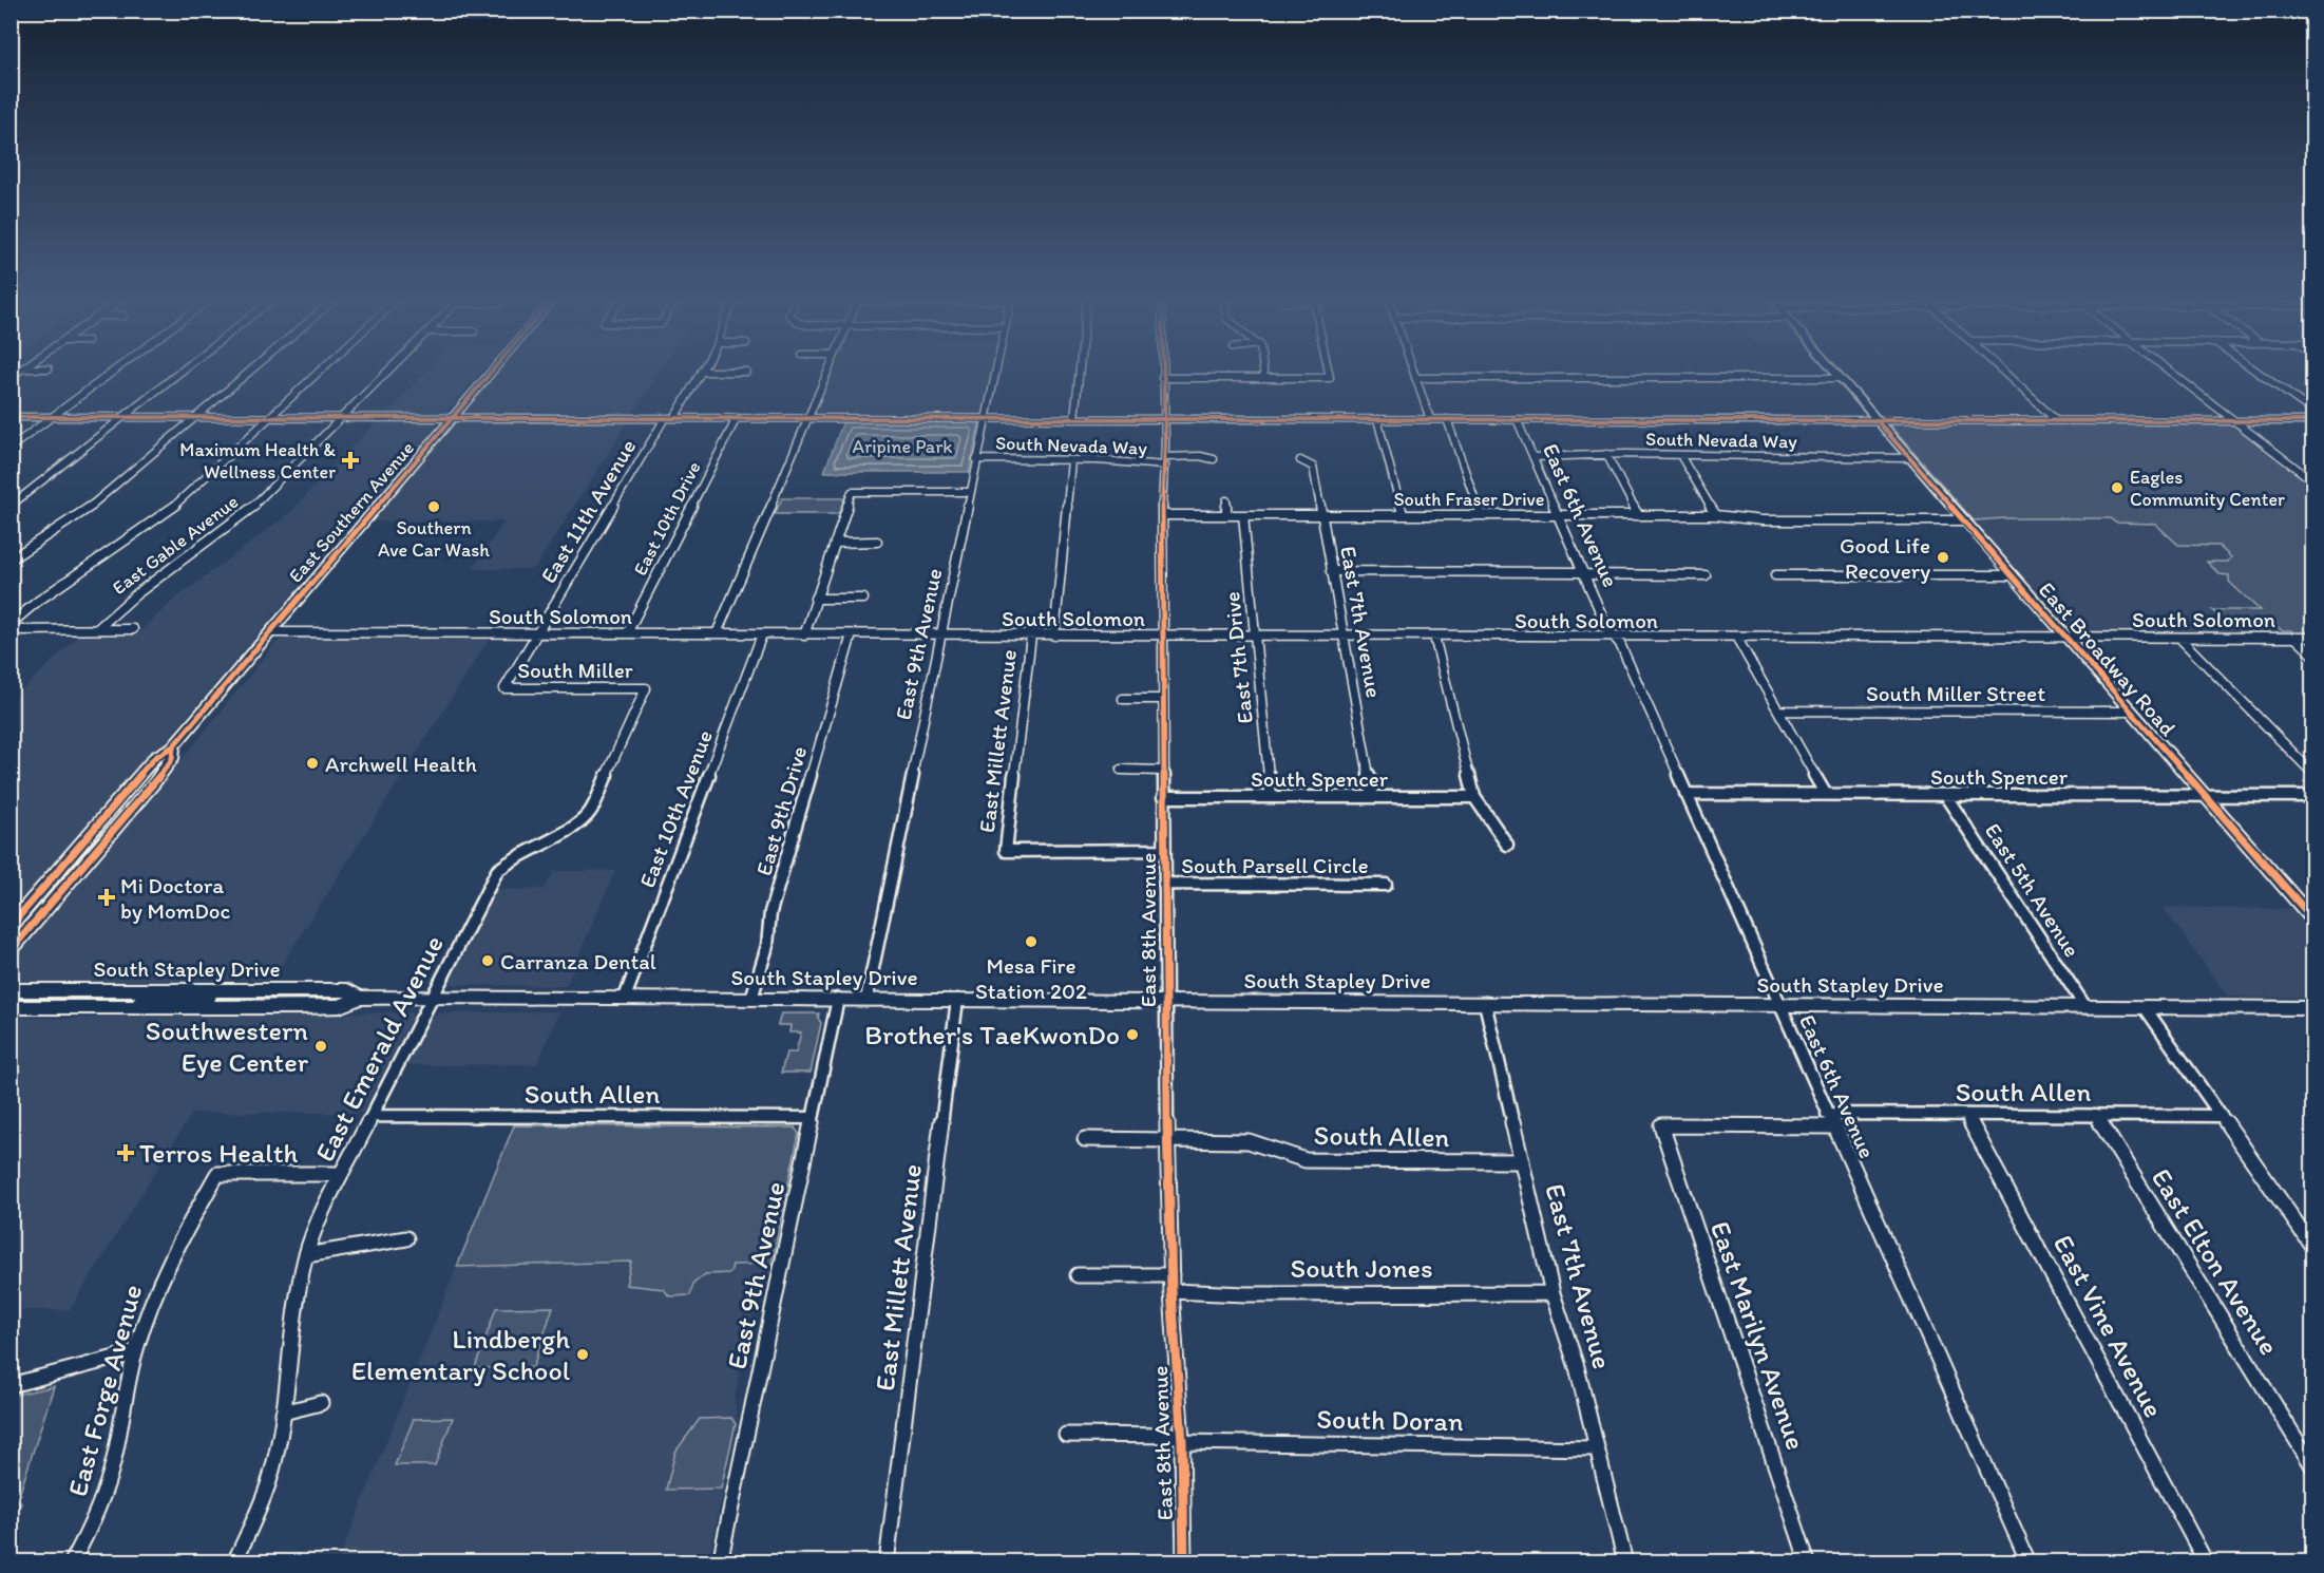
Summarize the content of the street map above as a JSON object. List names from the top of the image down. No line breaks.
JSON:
{"streets":{"main road":["East Southern Avenue","East Broadway Road","South Stapley Drive"],"street":["South Nevada Way","South Fraser Drive","East 11th Avenue","East 6th Avenue","East 10th Drive","East Gable Avenue","South Solomon","East 7th Avenue","East 9th Avenue","East 7th Drive","South Miller","South Miller Street","East Millett Avenue","South Spencer","East 10th Avenue","East 9th Drive","South Parsell Circle","East 5th Avenue","East 8th Avenue","East Emerald Avenue","South Allen","East Elton Avenue","South Jones","East Vine Avenue","East Marilyn Avenue","East Forge Avenue","South Doran"]},"crossings":[["South Nevada Way","East 6th Avenue"],["South Nevada Way","East 9th Avenue"],["South Nevada Way","East Broadway Road"],["South Nevada Way","East 8th Avenue"],["South Fraser Drive","East 6th Avenue"],["South Fraser Drive","East 7th Avenue"],["South Fraser Drive","East 7th Drive"],["South Fraser Drive","East Broadway Road"],["South Fraser Drive","East 8th Avenue"],["East 11th Avenue","South Solomon"],["East 11th Avenue","South Miller"],["East Southern Avenue","South Solomon"],["East 6th Avenue","South Solomon"],["East 6th Avenue","South Spencer"],["East 6th Avenue","South Stapley Drive"],["East 6th Avenue","South Allen"],["East 6th Avenue","East Marilyn Avenue"],["East 10th Drive","South Solomon"],["South Solomon","East 7th Avenue"],["South Solomon","East 9th Avenue"],["South Solomon","East 7th Drive"],["South Solomon","East Broadway Road"],["South Solomon","East Millett Avenue"],["South Solomon","East 10th Avenue"],["South Solomon","East 9th Drive"],["South Solomon","East 8th Avenue"],["East 7th Avenue","South Spencer"],["East 7th Avenue","South Stapley Drive"],["East 7th Avenue","South Allen"],["East 7th Avenue","South Jones"],["East 7th Avenue","South Doran"],["East 9th Avenue","South Stapley Drive"],["East 9th Avenue","South Allen"],["East 7th Drive","South Spencer"],["East Broadway Road","South Miller Street"],["East Broadway Road","South Spencer"],["South Miller","East Emerald Avenue"],["East Millett Avenue","East 8th Avenue"],["East Millett Avenue","South Stapley Drive"],["South Spencer","East 5th Avenue"],["South Spencer","East 8th Avenue"],["East 10th Avenue","South Stapley Drive"],["East 9th Drive","South Stapley Drive"],["South Parsell Circle","East 8th Avenue"],["East 5th Avenue","South Stapley Drive"],["East 8th Avenue","South Stapley Drive"],["East 8th Avenue","South Allen"],["East 8th Avenue","South Jones"],["East 8th Avenue","South Doran"],["South Stapley Drive","East Emerald Avenue"],["East Emerald Avenue","South Allen"],["East Emerald Avenue","East Forge Avenue"],["South Allen","East Elton Avenue"],["South Allen","East Vine Avenue"]],"parks":["Aripine Park"],"places":{"health":["Maximum Health & Wellness Center","Mi Doctora by MomDoc","Terros Health"],"other":["Eagles Community Center","Southern Ave Car Wash","Good Life Recovery","Archwell Health","Mesa Fire Station 202","Carranza Dental","Brother's TaeKwonDo","Southwestern Eye Center","Lindbergh Elementary School"]}}
